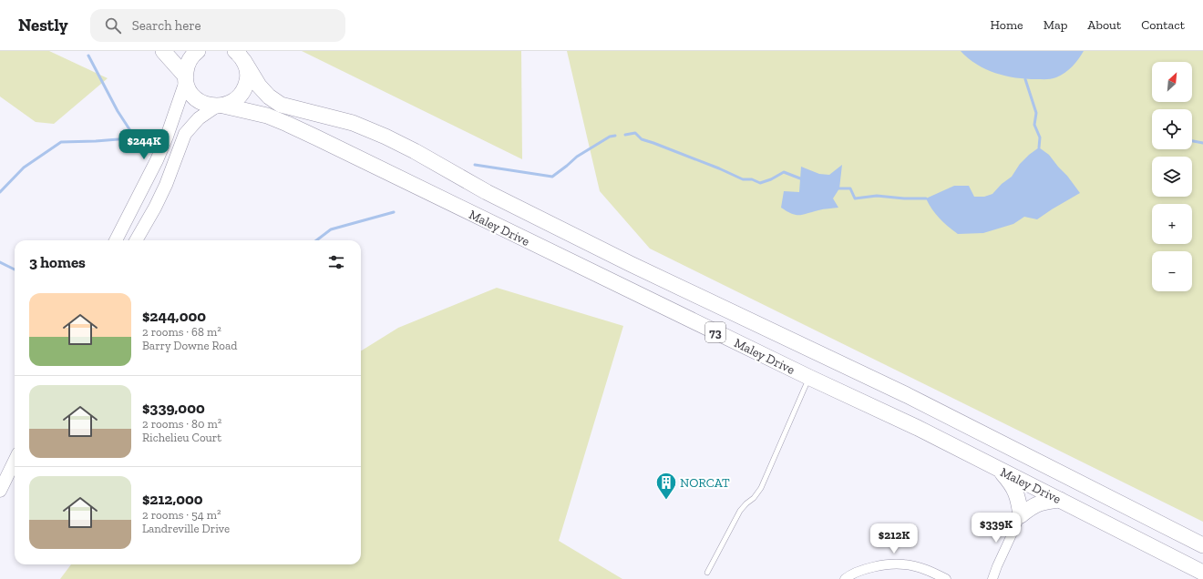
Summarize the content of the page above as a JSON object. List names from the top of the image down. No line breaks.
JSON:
{"streets":{"highway":["Maley Drive","73"]},"places":{"building":["NORCAT"]},"north":"top right","page":{"header":"Nestly","search":"Search here","nav":["Home","Map","About","Contact"],"map_buttons":["+","−"],"price":["$244K","$339K","$212K"],"heading":"3 homes","list":[{"name":"$244,000","note":"2 rooms · 68 m² · Barry Downe Road"},{"name":"$339,000","note":"2 rooms · 80 m² · Richelieu Court"},{"name":"$212,000","note":"2 rooms · 54 m² · Landreville Drive"}]}}
